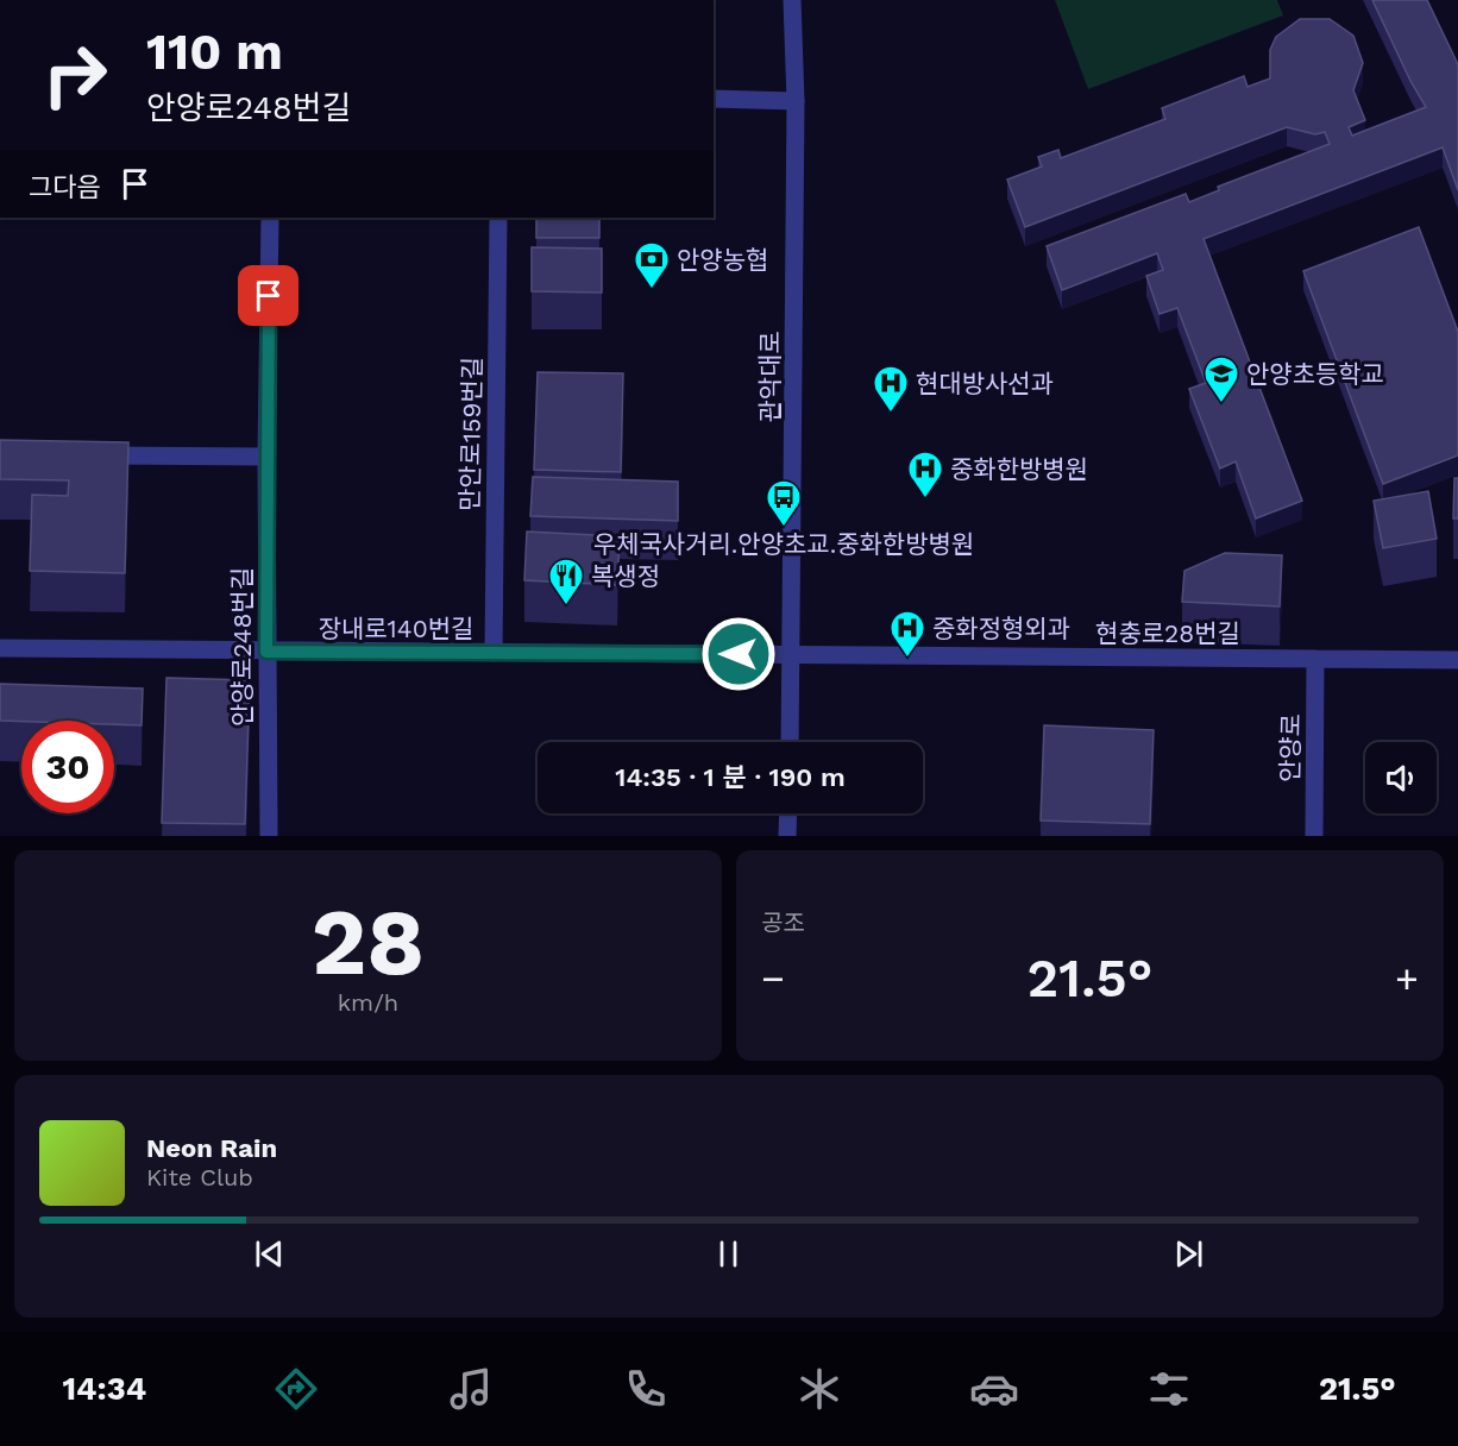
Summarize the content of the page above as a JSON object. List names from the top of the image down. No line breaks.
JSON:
{"streets":{"street":["관악대로","만안로159번길","장내로140번길","현충로28번길","안양로248번길","안양로"]},"crossings":[["관악대로","장내로140번길"],["관악대로","현충로28번길"],["만안로159번길","장내로140번길"],["장내로140번길","현충로28번길"],["장내로140번길","안양로248번길"],["현충로28번길","안양로"]],"places":{"bank":["안양농협"],"school or university":["안양초등학교"],"hospital":["현대방사선과","중화한방병원","중화정형외과"],"bus stop":["우체국사거리.안양초교.중화한방병원"],"restaurant":["복생정"]},"page":{"turn":["110 m","안양로248번길"],"then":"그다음","limit":"30","trip":"14:35 · 1 분 · 190 m","tile":[["28","km/h"],"공조"],"heat":["−","21.5°","+"],"song":["Neon Rain","Kite Club"],"tabs":["14:34","21.5°"]}}
